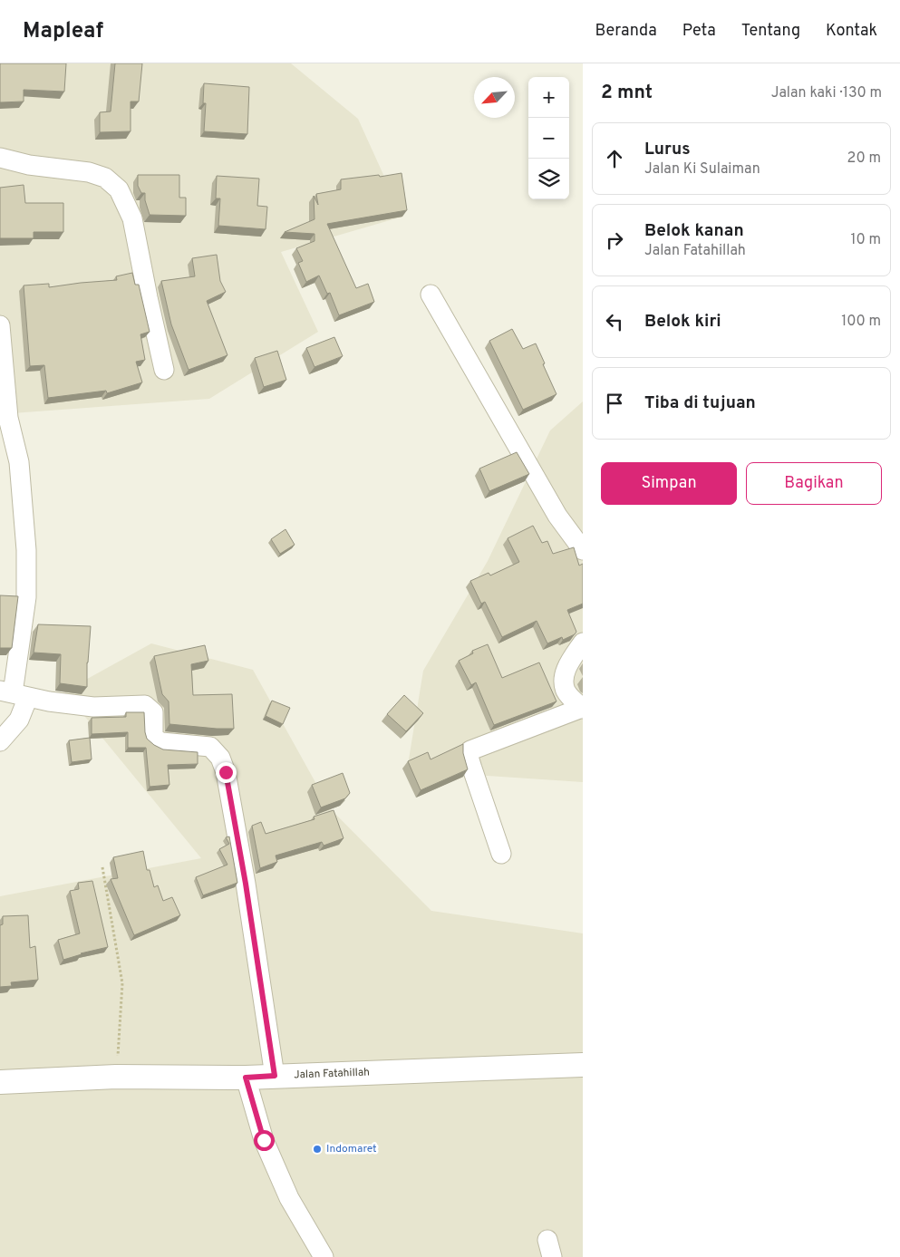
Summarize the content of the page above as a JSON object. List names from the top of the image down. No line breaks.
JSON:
{"streets":{"street":["Jalan Fatahillah"]},"places":["Indomaret"],"north":"bottom left","page":{"header":"Mapleaf","nav":["Beranda","Peta","Tentang","Kontak"],"heading":["2 mnt","Jalan kaki · 130 m"],"map_buttons":["+","−"],"list":[["Lurus","Jalan Ki Sulaiman","20 m"],["Belok kanan","Jalan Fatahillah","10 m"],["Belok kiri","100 m"],"Tiba di tujuan"],"buttons":["Simpan","Bagikan"]}}
